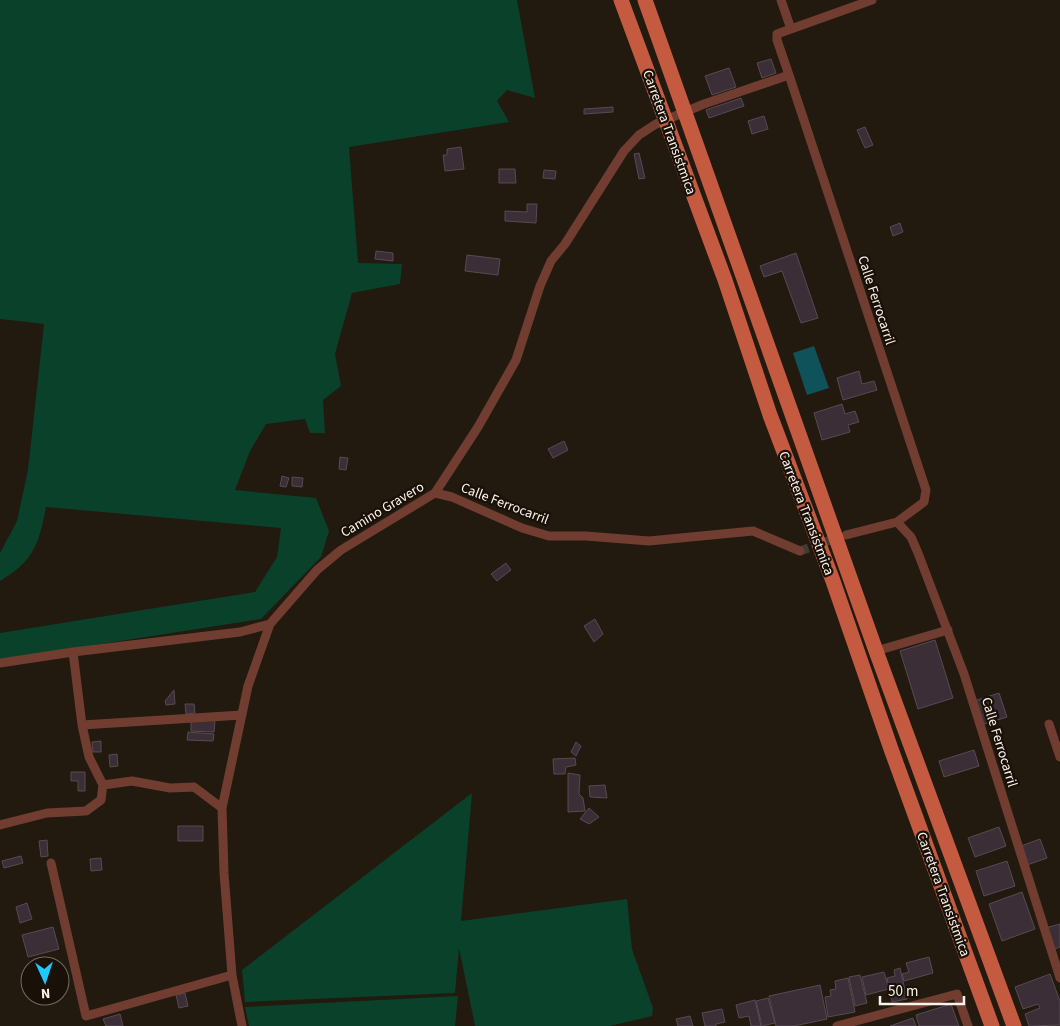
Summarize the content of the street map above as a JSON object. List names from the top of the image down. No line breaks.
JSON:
{"streets":{"main road":["Carretera Transistmica"],"street":["Calle Ferrocarril","Camino Gravero"]},"crossings":[["Carretera Transistmica","Camino Gravero"],["Calle Ferrocarril","Camino Gravero"]],"scale_bar":"50 m","north":"bottom"}
